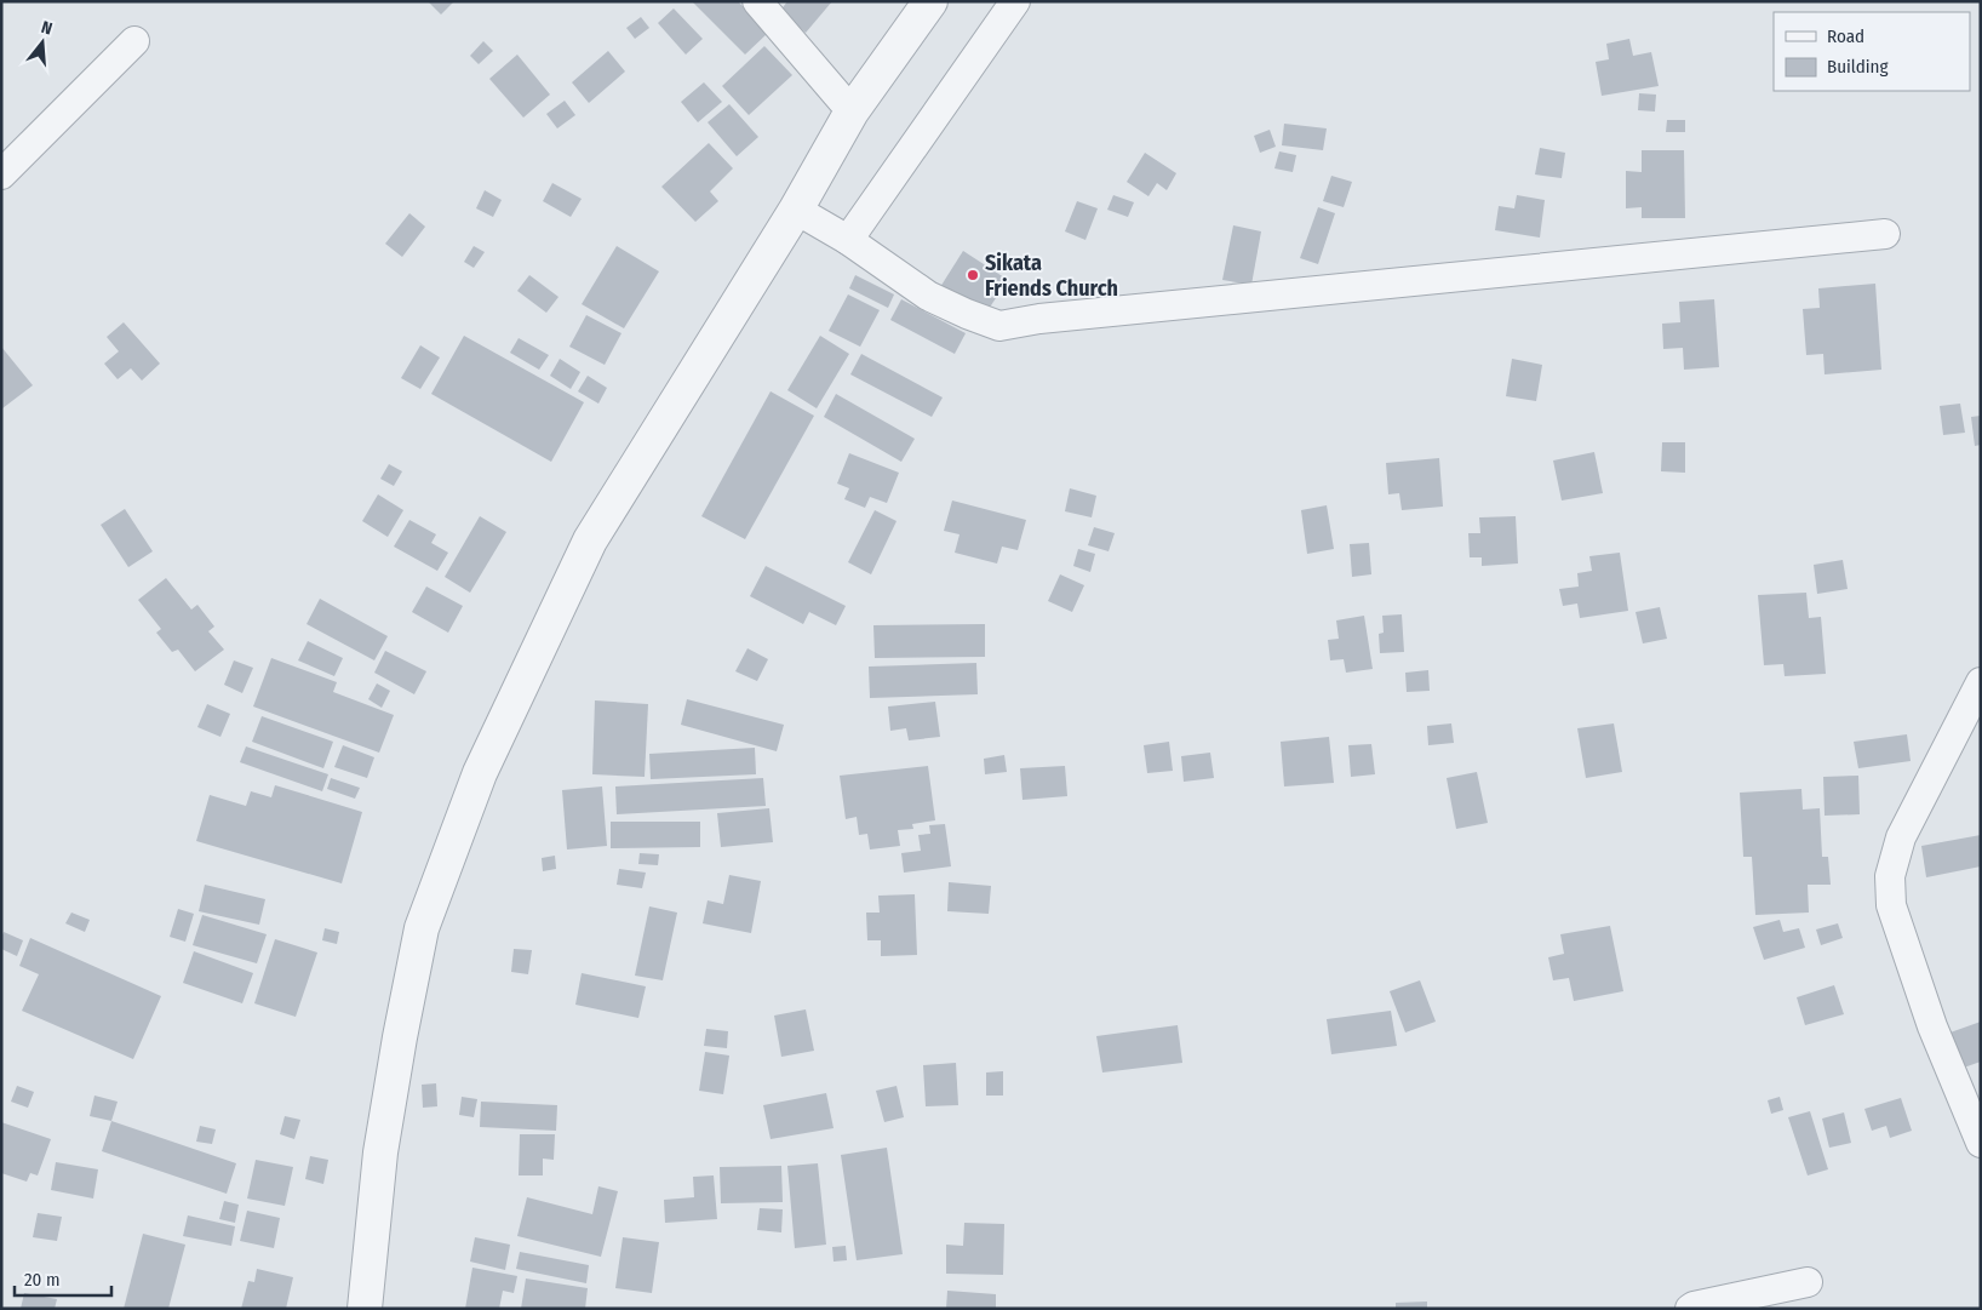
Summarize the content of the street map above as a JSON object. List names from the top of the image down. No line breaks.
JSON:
{"places":["Sikata Friends Church"],"legend":["Road","Building"],"scale_bar":"20 m","north":"top"}
